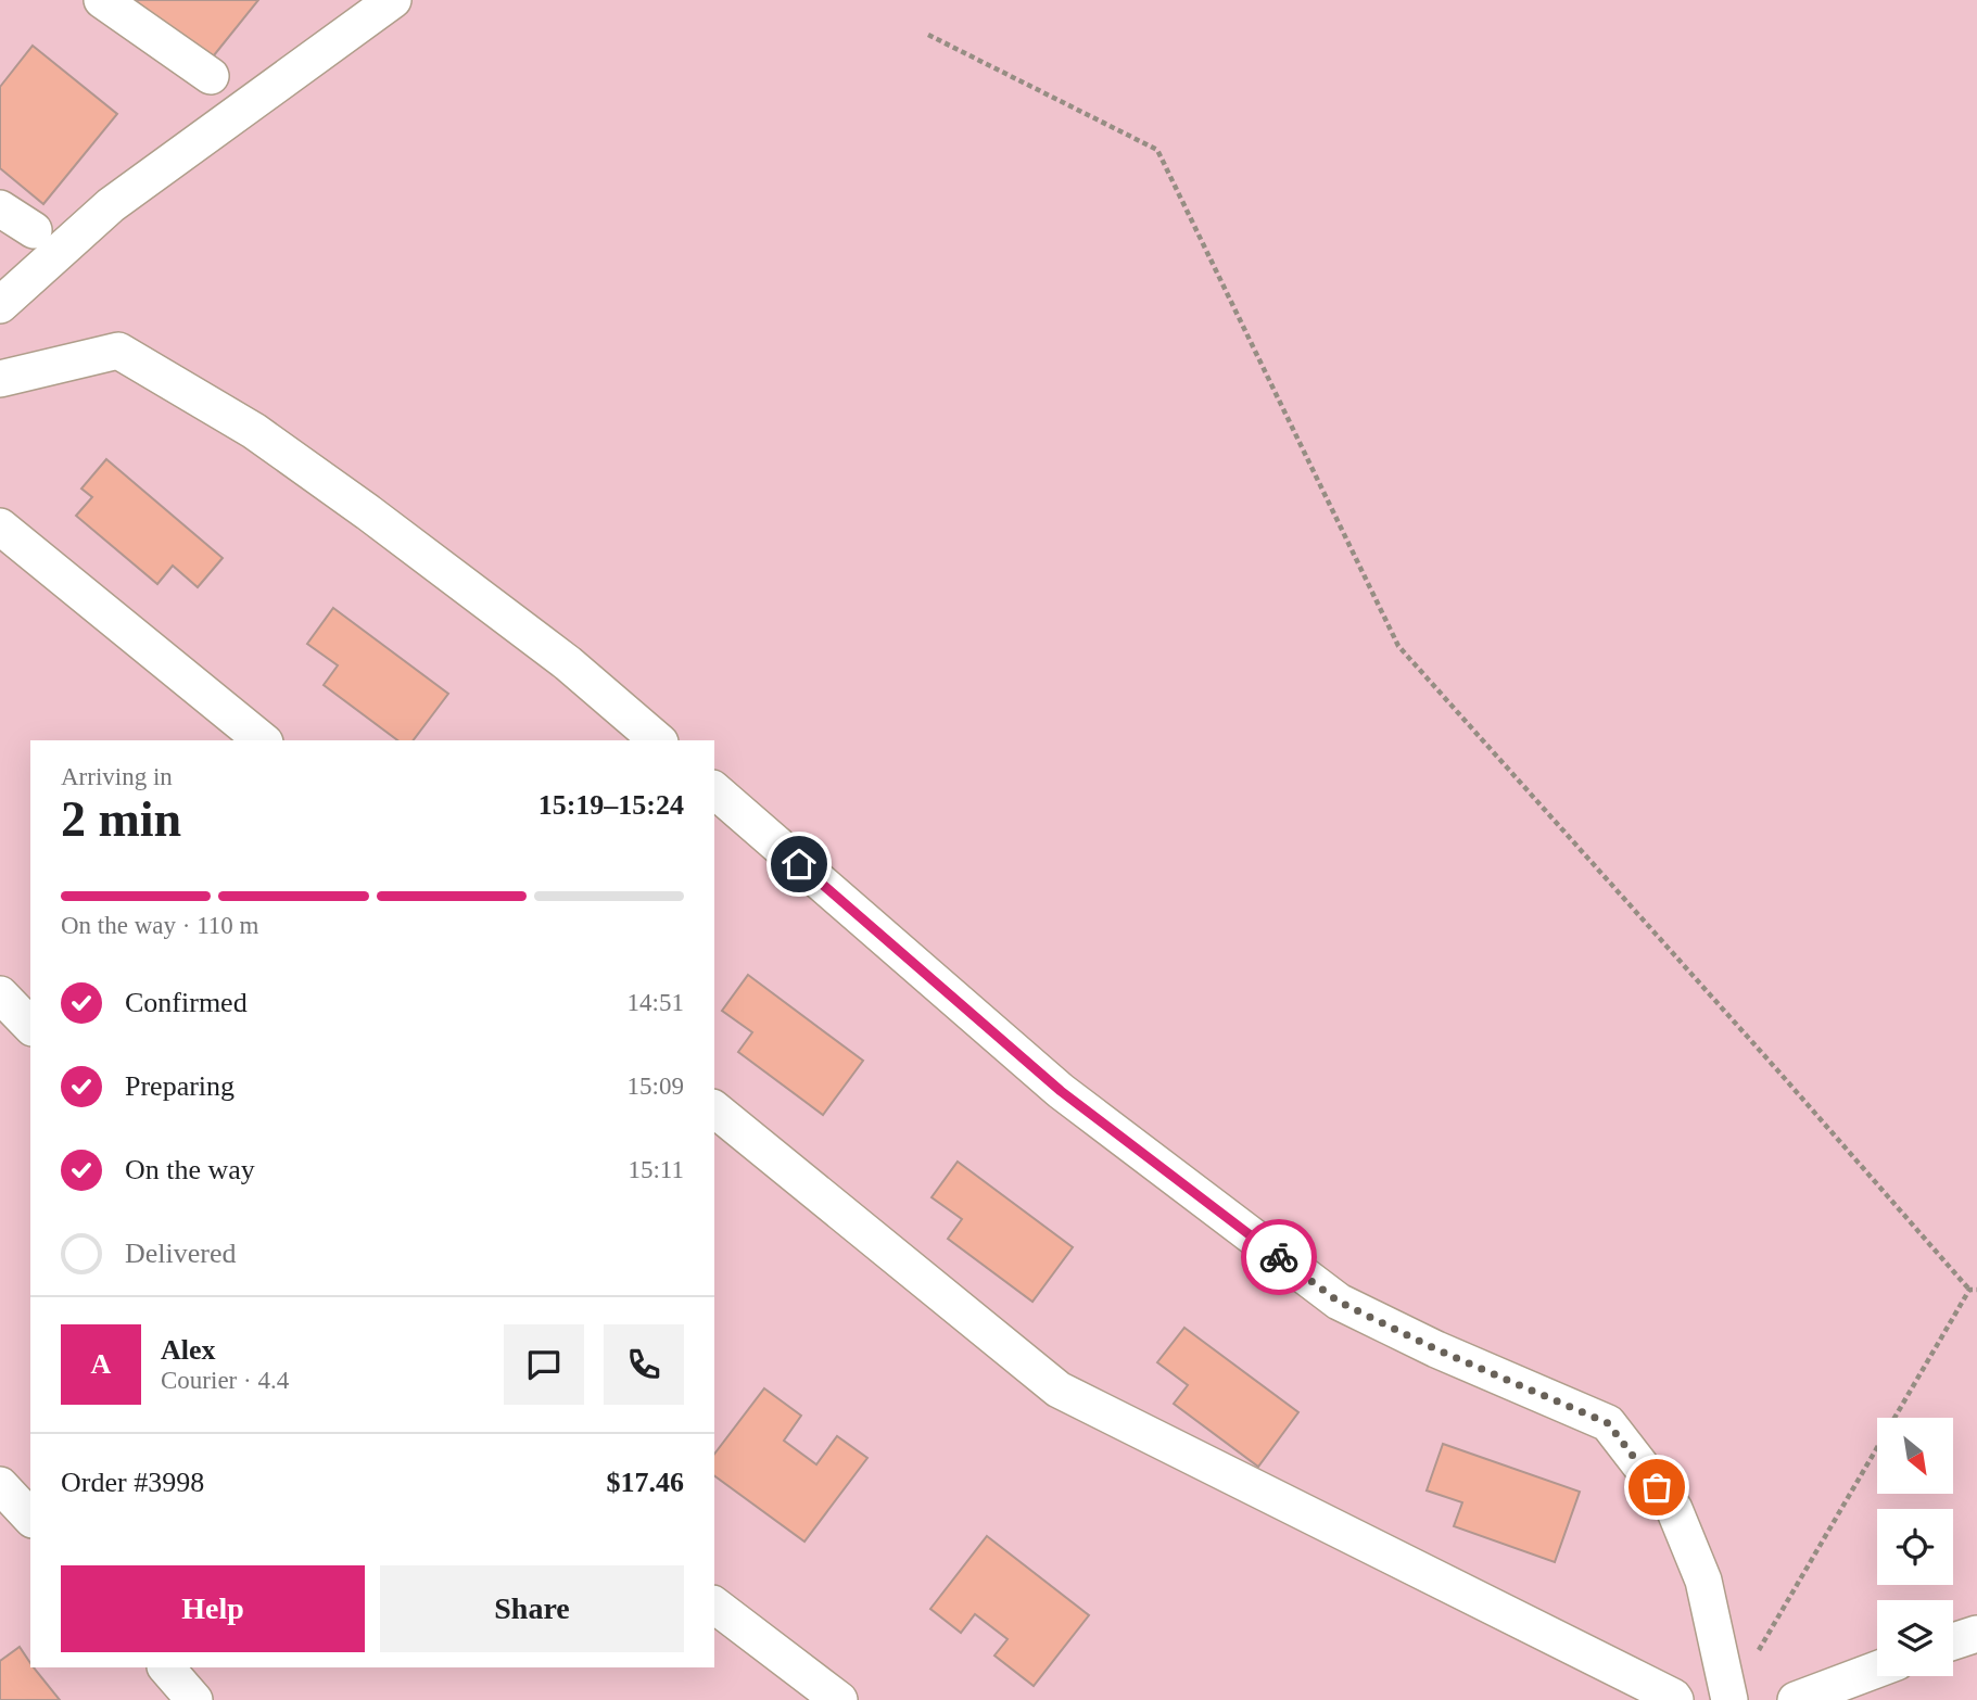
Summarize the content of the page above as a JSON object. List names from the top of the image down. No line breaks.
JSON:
{"north":"bottom right","page":{"heading":["2 min","Arriving in","15:19–15:24"],"panel":["Alex","Courier · 4.4","Order #3998","$17.46"],"bar":"On the way · 110 m","list":[["Confirmed","14:51"],["Preparing","15:09"],["On the way","15:11"],"Delivered"],"round":"A","buttons":["Help","Share"]}}
